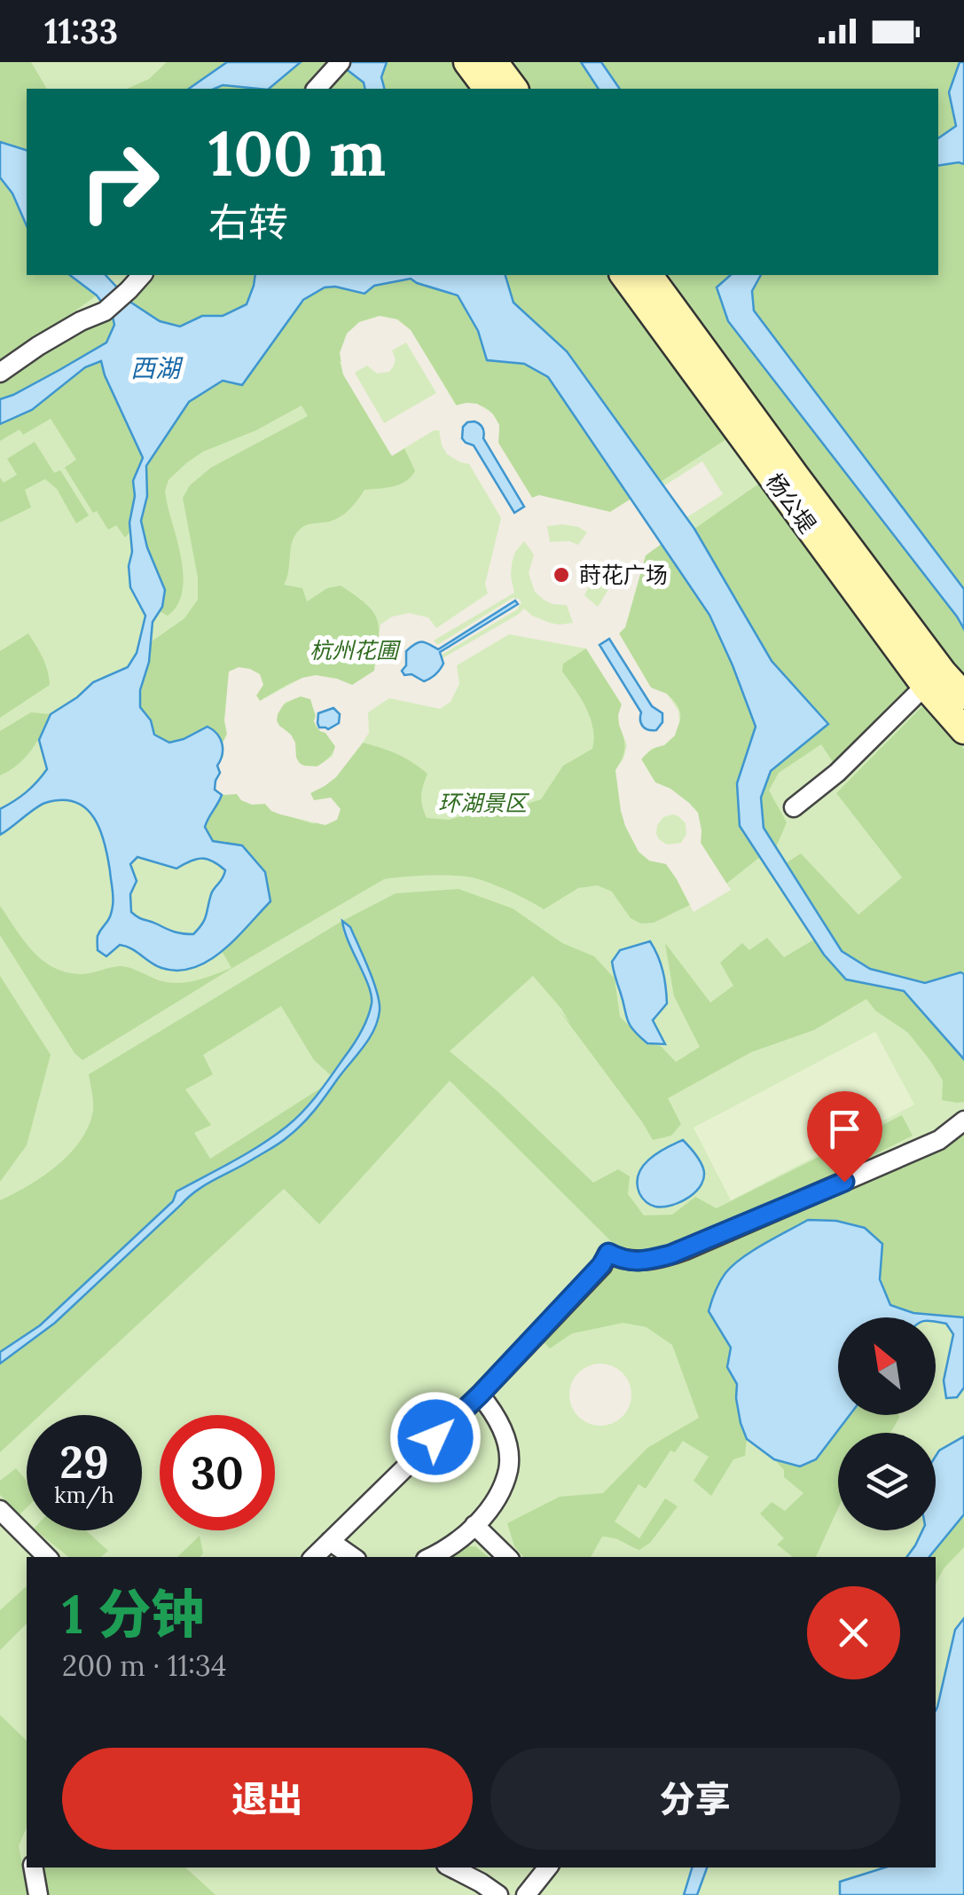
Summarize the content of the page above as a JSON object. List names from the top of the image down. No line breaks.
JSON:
{"streets":{"main road":["杨公堤"]},"water":["西湖"],"parks":["杭州花圃","环湖景区"],"places":["莳花广场"],"north":"top left","page":{"status":"11:33","turn":["100 m","右转"],"speed":"29 km/h","limit":"30","heading":["1 分钟","200 m · 11:34"],"buttons":["退出","分享"]}}
